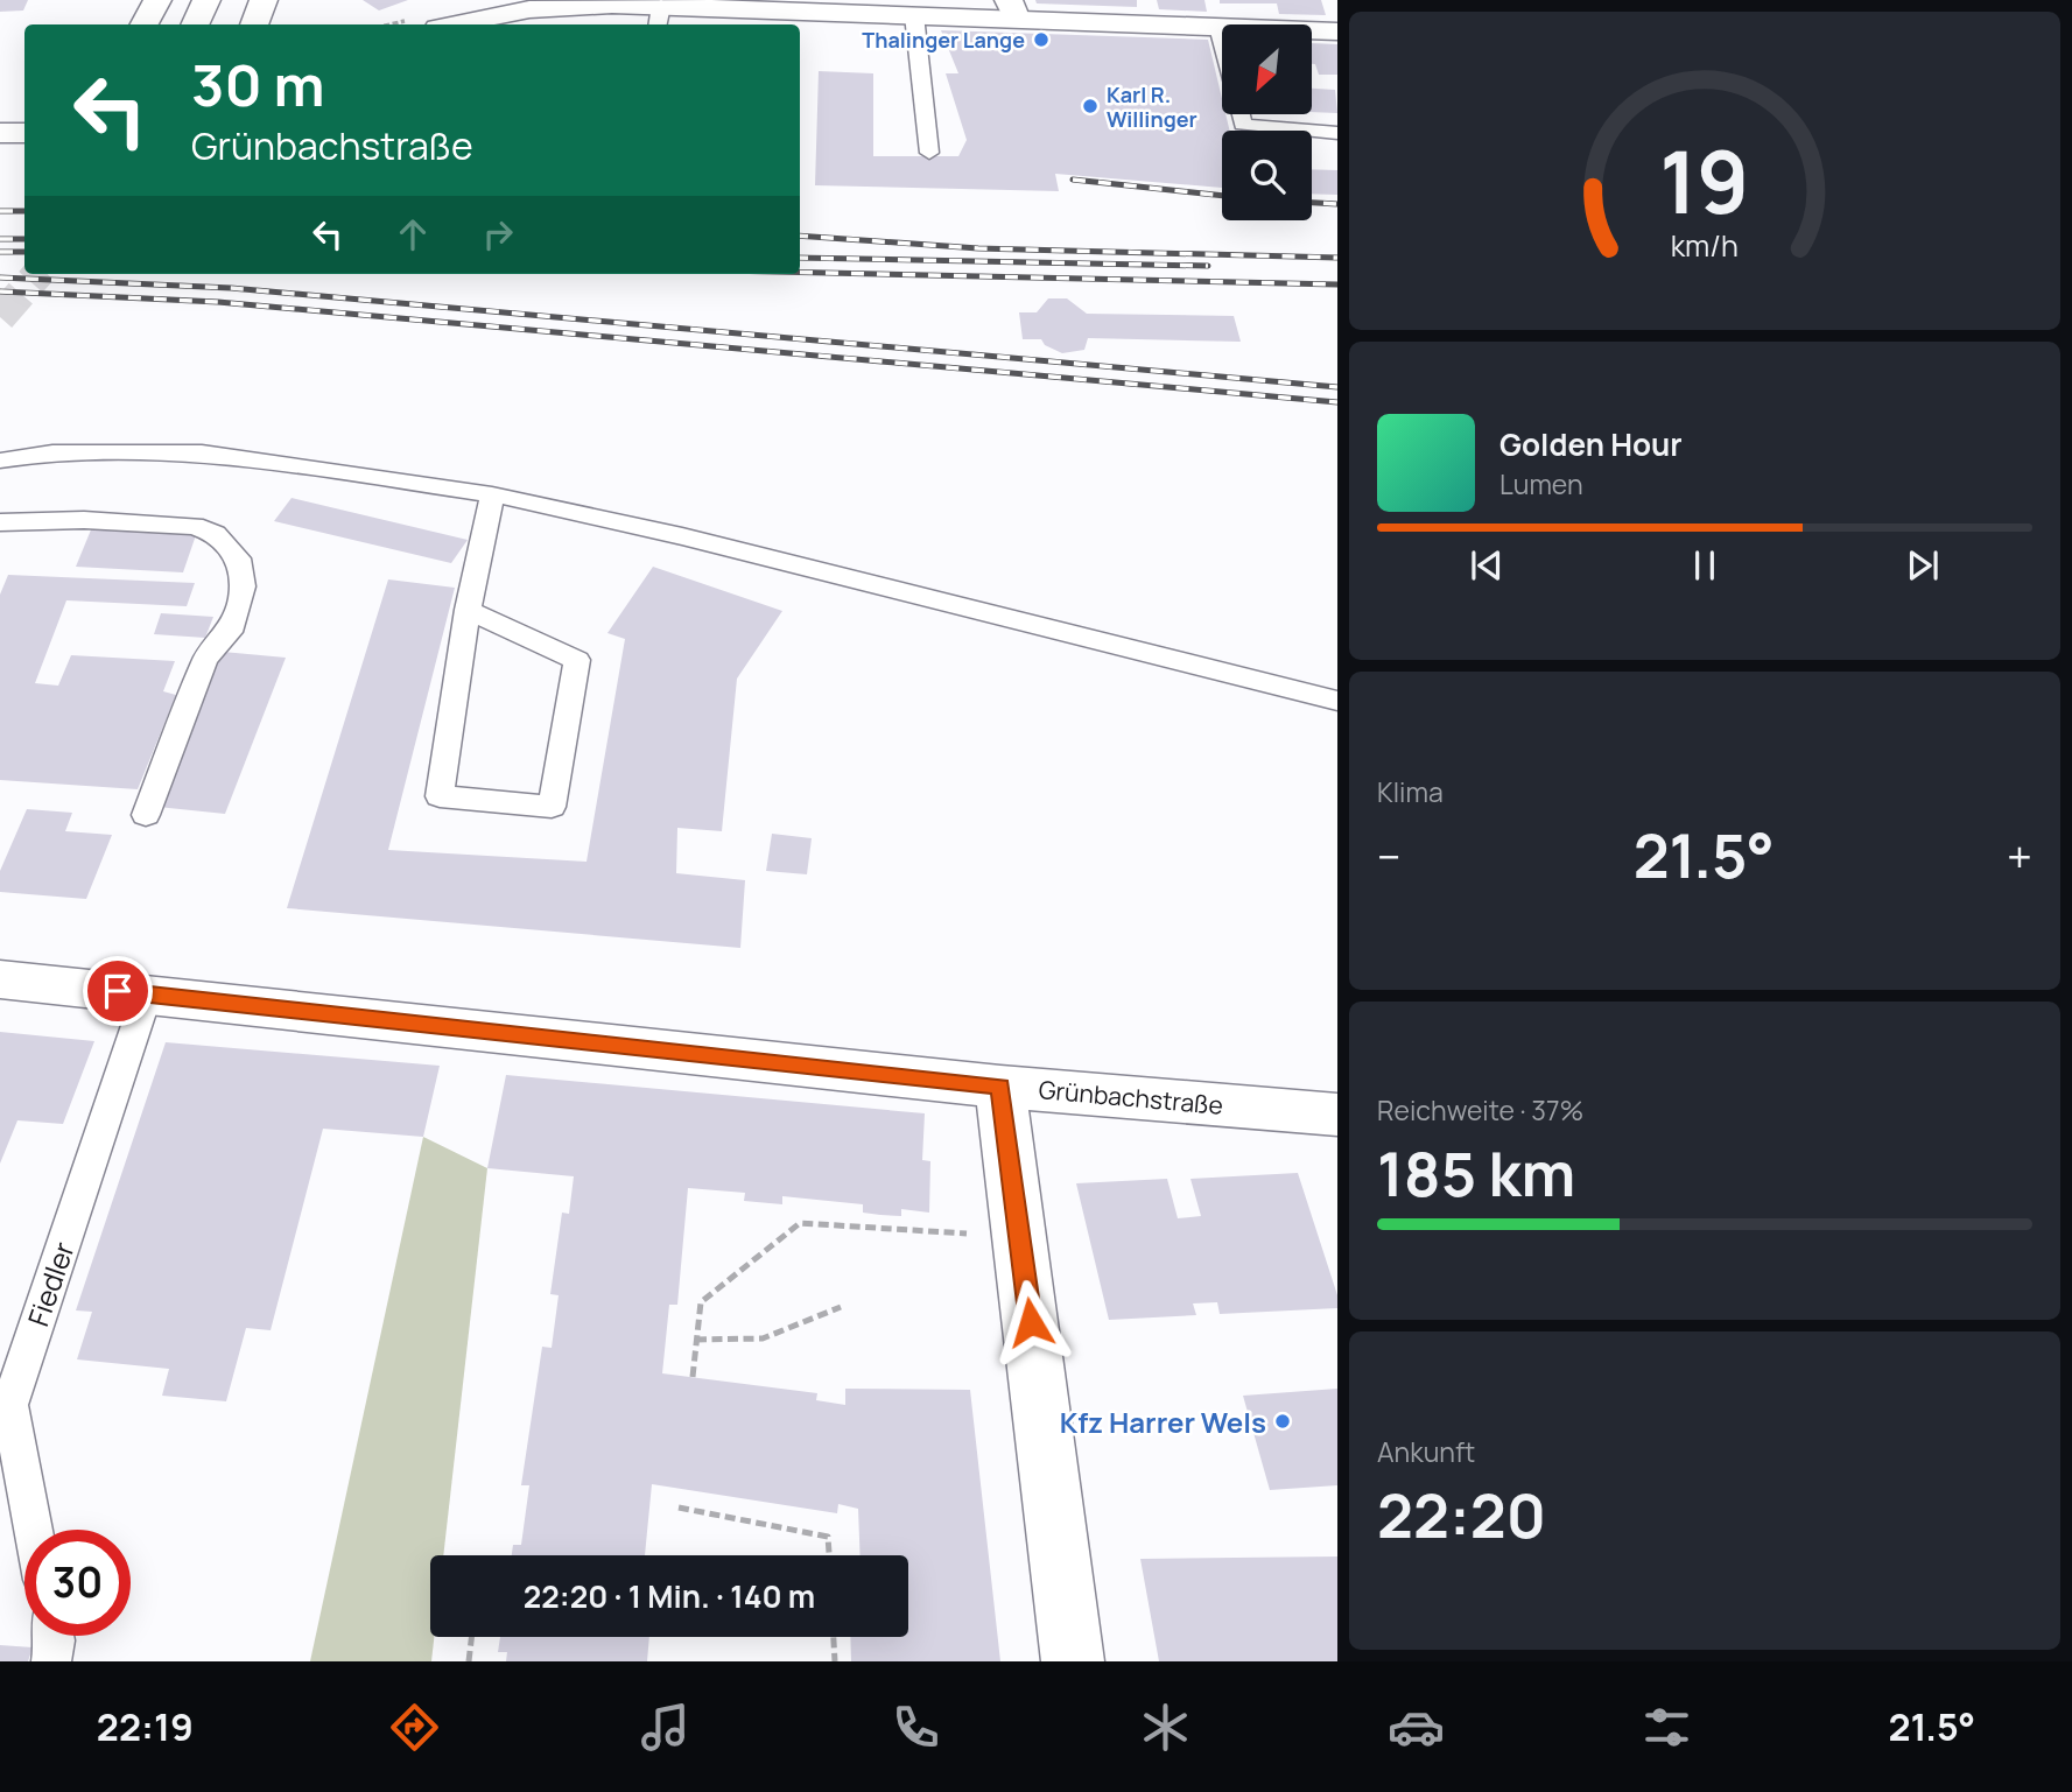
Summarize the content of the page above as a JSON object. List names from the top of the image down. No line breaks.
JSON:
{"streets":{"street":["Grünbachstraße"],"lane":["Fiedler"]},"crossings":[["Grünbachstraße","Fiedler"]],"places":["Thalinger Lange","Karl R. Willinger","Kfz Harrer Wels"],"north":"bottom left","page":{"turn":["30 m","Grünbachstraße"],"song":["Golden Hour","Lumen"],"tile":["Klima",["Reichweite · 37%","185 km"],["Ankunft","22:20"]],"heat":["−","21.5°","+"],"limit":"30","trip":"22:20 · 1 Min. · 140 m","tabs":["22:19","21.5°"],"gauge":["19","km/h"]}}
